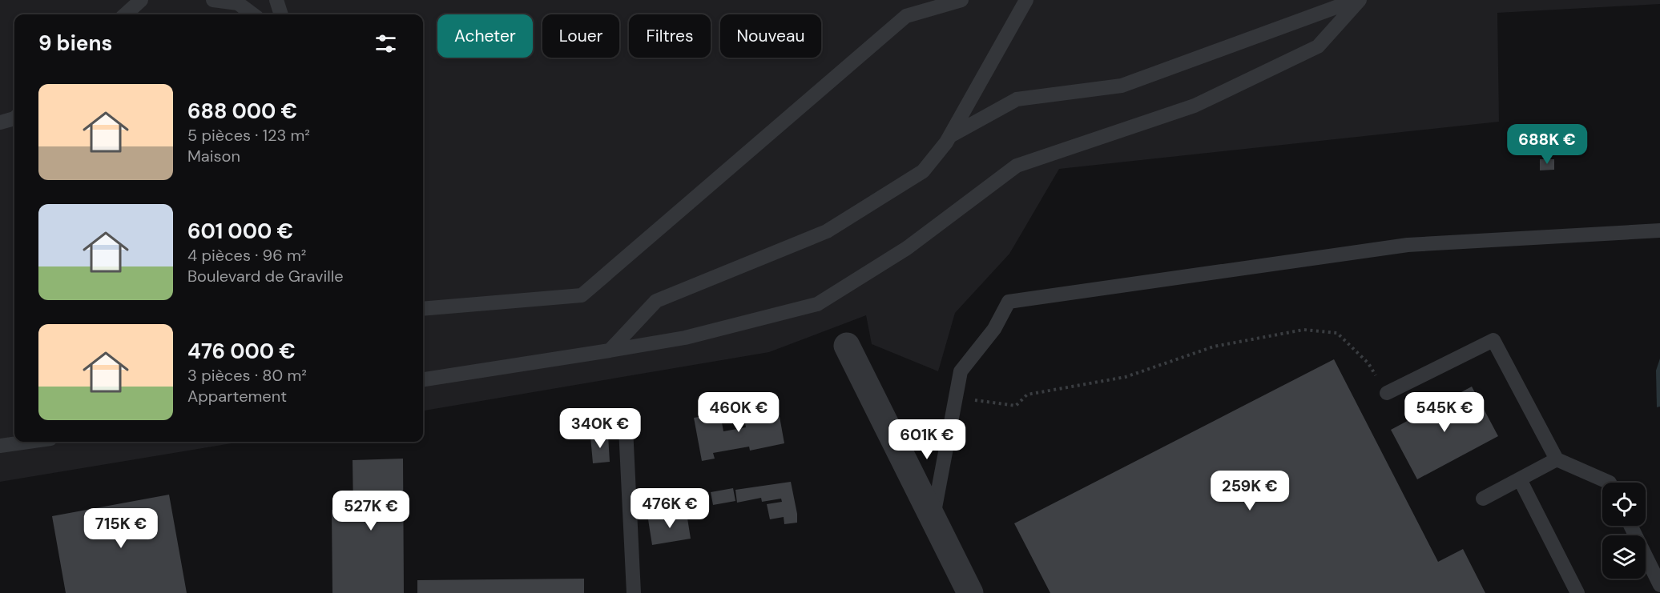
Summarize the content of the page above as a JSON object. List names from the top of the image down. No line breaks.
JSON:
{"page":{"chip":["Acheter","Louer","Filtres","Nouveau"],"heading":"9 biens","list":[{"name":"688 000 €","note":"5 pièces · 123 m² · Maison"},{"name":"601 000 €","note":"4 pièces · 96 m² · Boulevard de Graville"},{"name":"476 000 €","note":"3 pièces · 80 m² · Appartement"}],"price":["688K €","460K €","545K €","340K €","601K €","259K €","476K €","527K €","715K €"]}}
